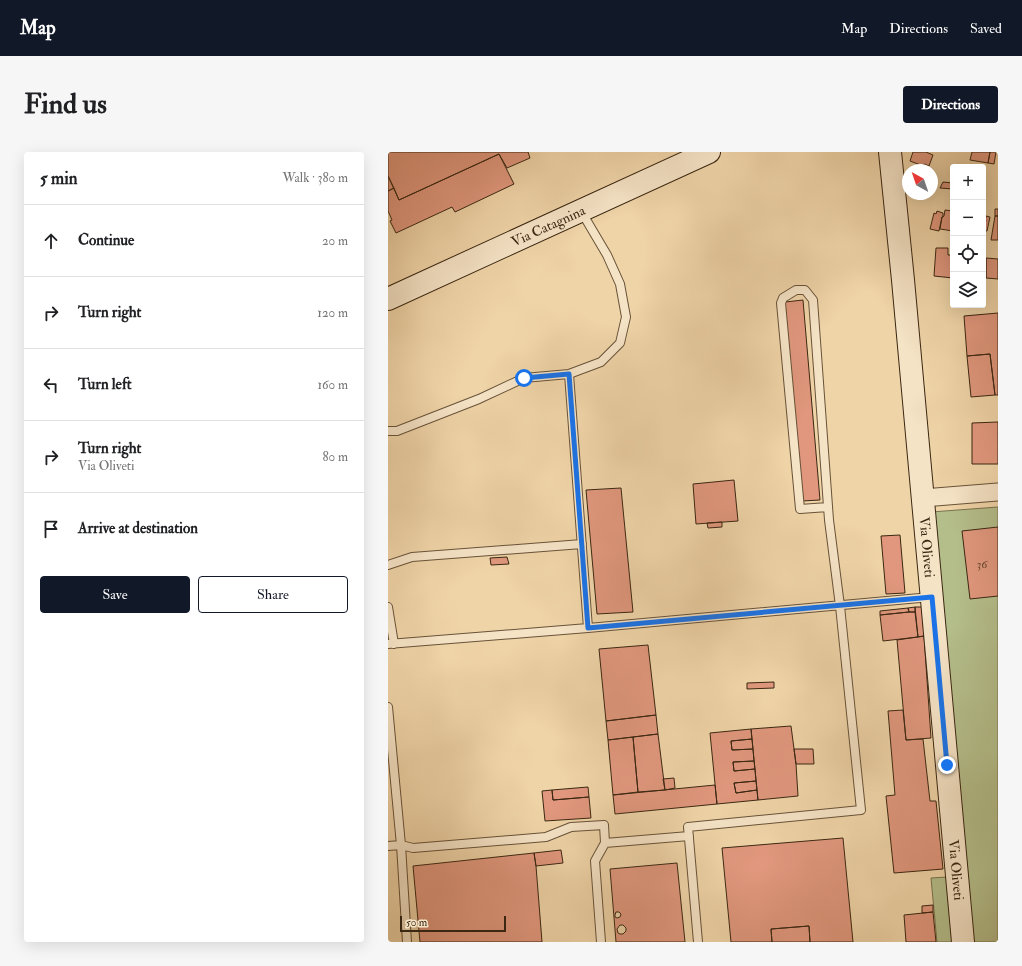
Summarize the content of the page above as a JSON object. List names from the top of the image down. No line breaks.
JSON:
{"streets":{"main road":["Via Catagnina","Via Oliveti"]},"house_numbers":["36"],"scale_bar":"50 m","north":"top left","page":{"header":"Map","nav":["Map","Directions","Saved"],"buttons":["Directions",["Save","Share"]],"title":"Find us","heading":["5 min","Walk · 380 m"],"map_buttons":["+","−"],"list":[["Continue","20 m"],["Turn right","120 m"],["Turn left","160 m"],["Turn right","Via Oliveti","80 m"],"Arrive at destination"],"scale":"50 m"}}
